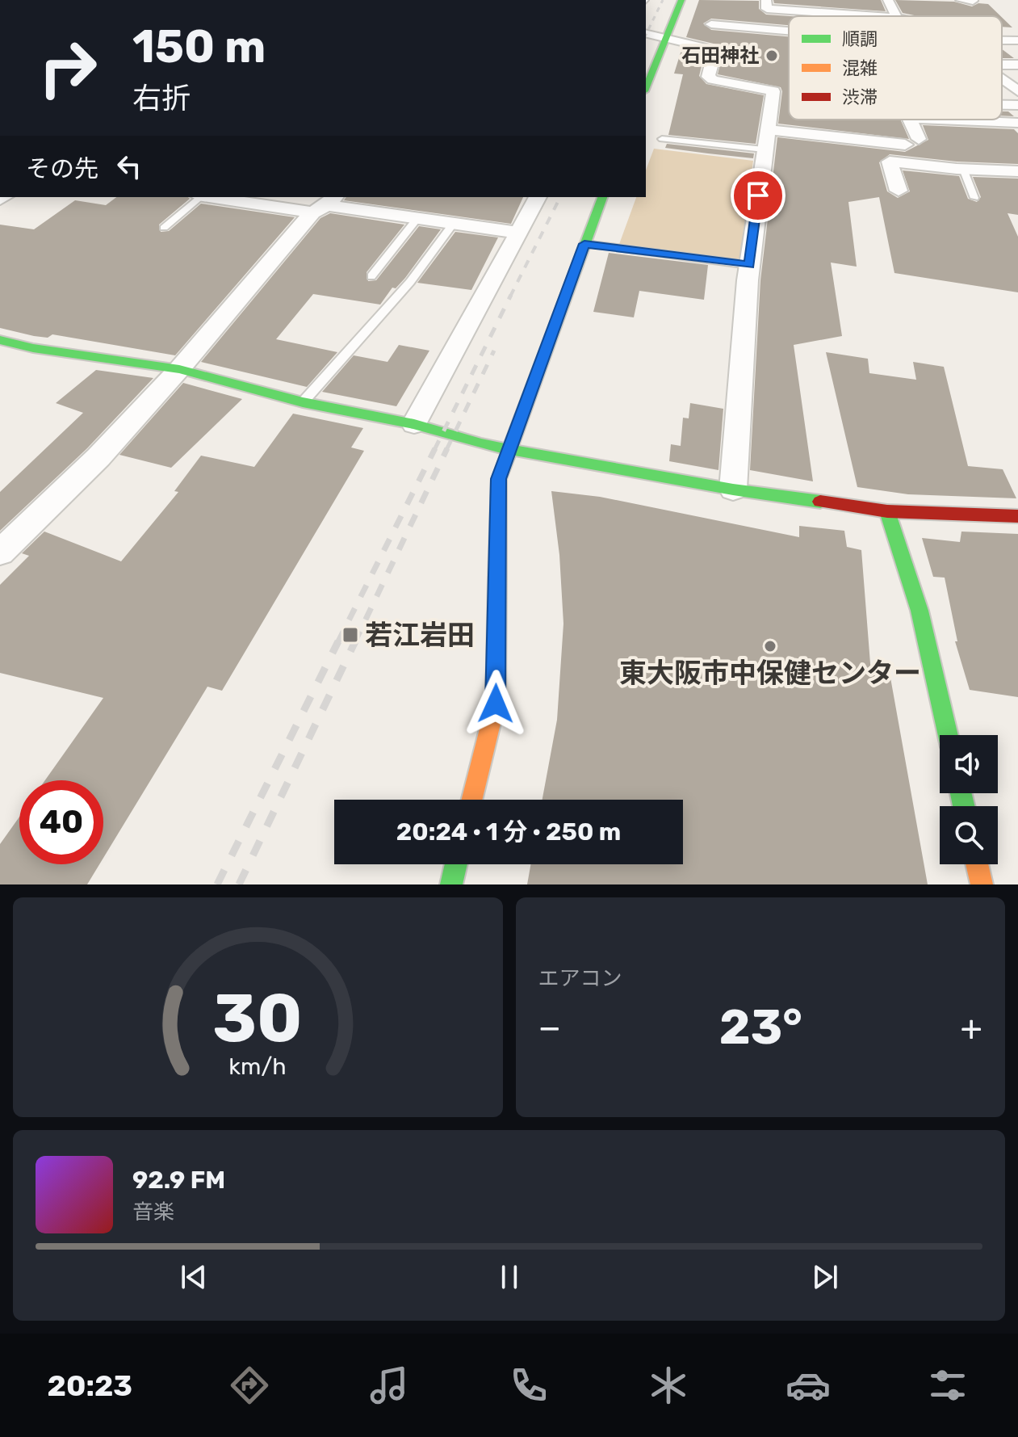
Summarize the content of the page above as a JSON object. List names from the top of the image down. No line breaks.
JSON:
{"places":{"other":["石田神社","東大阪市中保健センター"],"transit":["若江岩田"]},"legend":["順調","混雑","渋滞"],"page":{"turn":["150 m","右折"],"then":"その先","limit":"40","trip":"20:24 · 1 分 · 250 m","tile":"エアコン","heat":["−","23°","+"],"song":["92.9 FM","音楽"],"tabs":"20:23","gauge":["30","km/h"]}}
